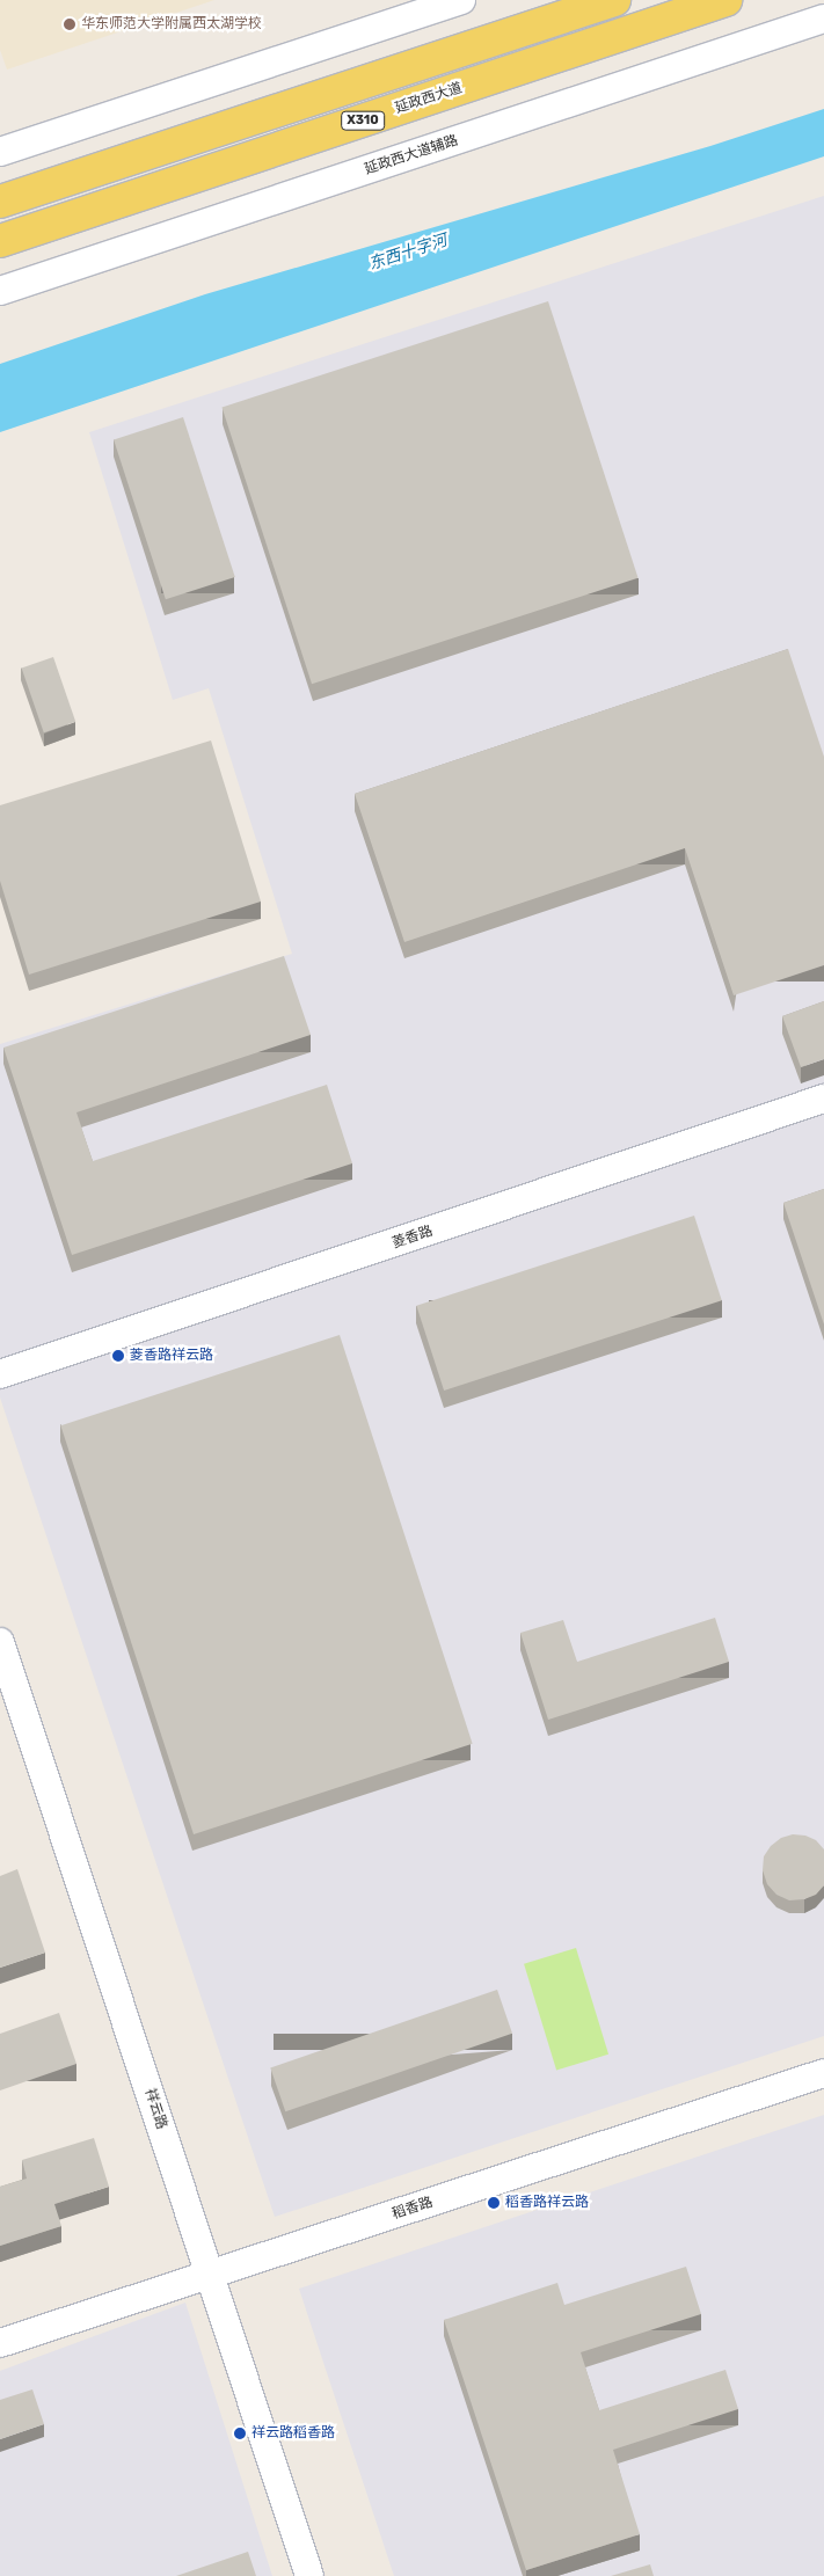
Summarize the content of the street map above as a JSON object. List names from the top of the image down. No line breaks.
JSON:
{"streets":{"main road":["延政西大道","X310"],"street":["延政西大道辅路","菱香路","祥云路","稻香路"]},"crossings":[["祥云路","稻香路"]],"water":["东西十字河"],"places":["华东师范大学附属西太湖学校","菱香路祥云路","稻香路祥云路","祥云路稻香路"]}
